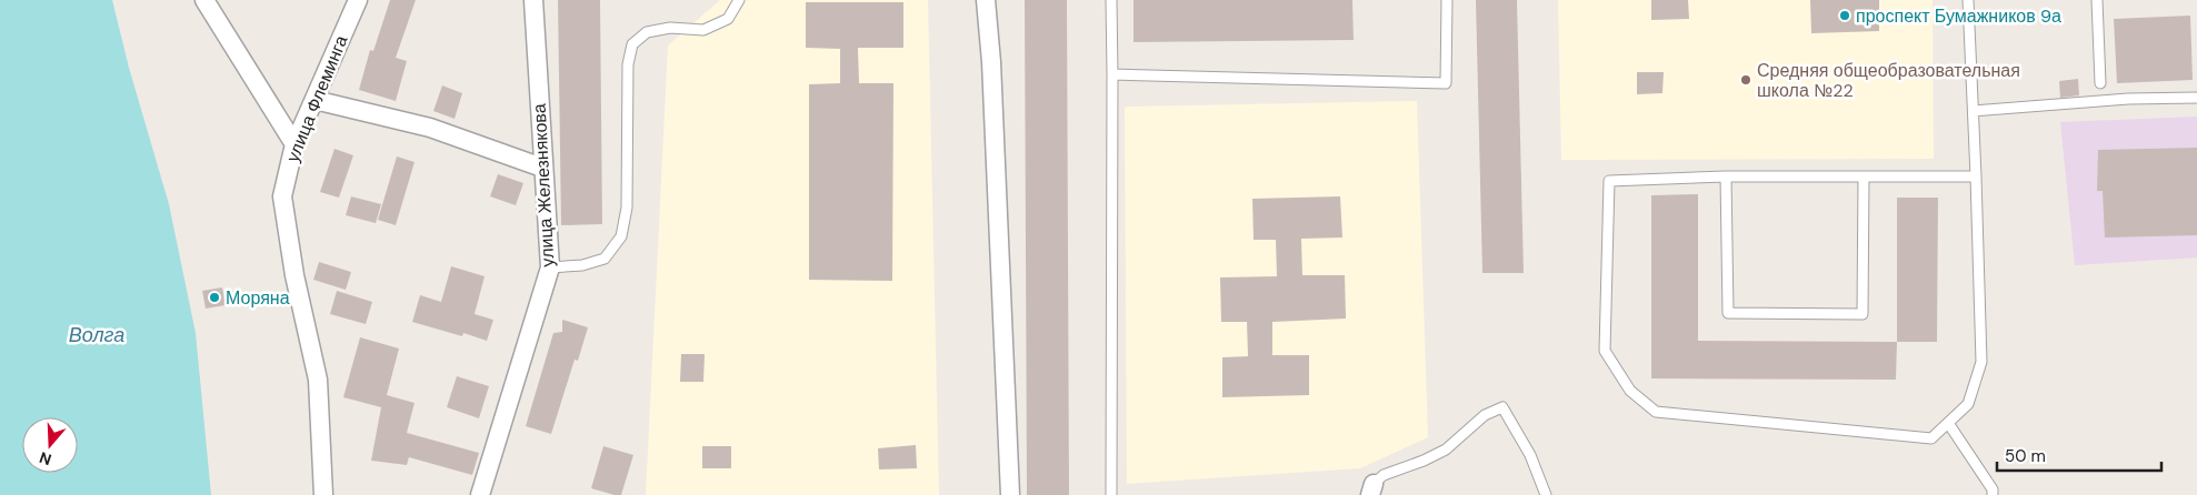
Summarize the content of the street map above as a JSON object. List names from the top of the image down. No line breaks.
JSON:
{"streets":{"street":["улица Флеминга","улица Железнякова"]},"water":["Волга"],"places":["проспект Бумажников 9а","Средняя общеобразовательная школа №22","Моряна"],"scale_bar":"50 m","north":"bottom"}
